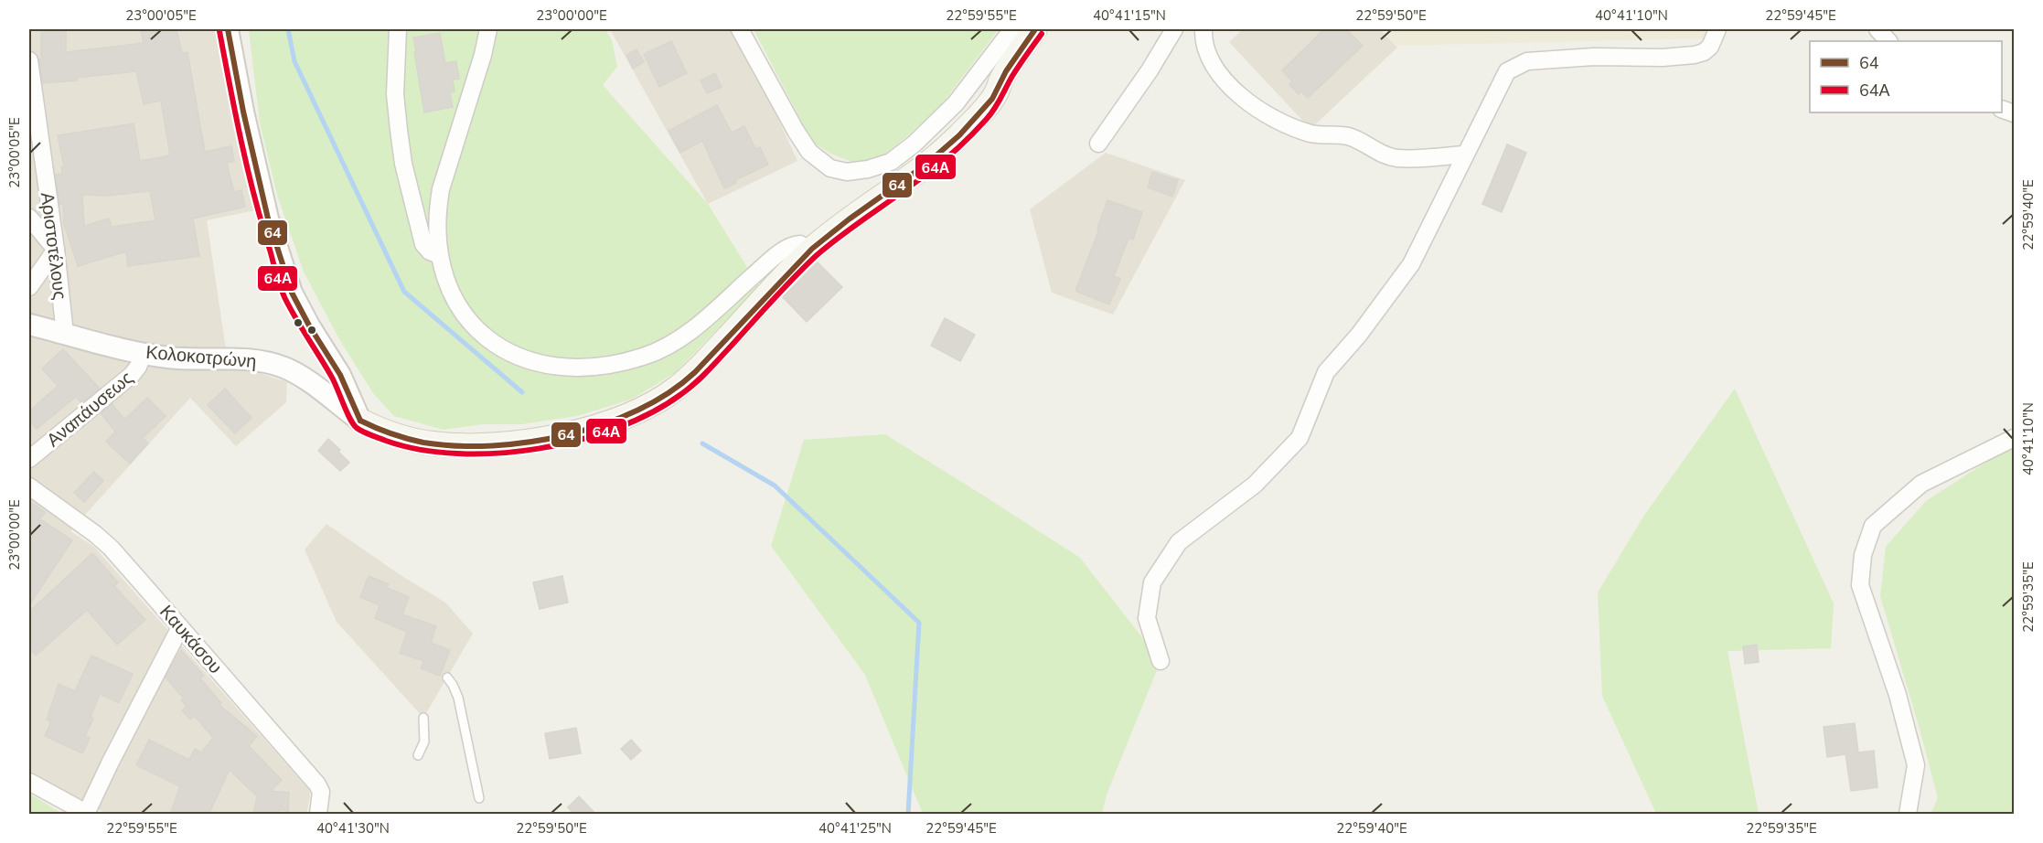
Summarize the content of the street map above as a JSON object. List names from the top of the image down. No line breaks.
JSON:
{"streets":{"street":["Αριστοτέλους","Κολοκοτρώνη","Αναπάυσεως","Καυκάσου"]},"crossings":[["Αριστοτέλους","Κολοκοτρώνη"],["Κολοκοτρώνη","Αναπάυσεως"]],"lines":["transit line 64","transit line 64Α"],"legend":["64","64Α"],"coordinates":["23°00'05\"E","23°00'00\"E","22°59'55\"E","40°41'15\"N","22°59'50\"E","40°41'10\"N","22°59'45\"E","22°59'40\"E","22°59'35\"E","40°41'30\"N","40°41'25\"N"]}
